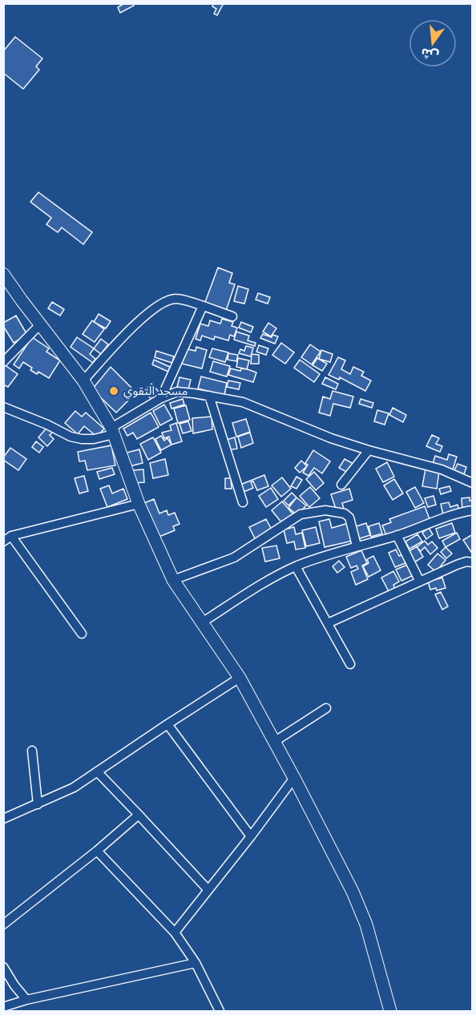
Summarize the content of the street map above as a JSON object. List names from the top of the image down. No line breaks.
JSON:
{"places":["مسجد التقوي"],"north":"bottom"}
